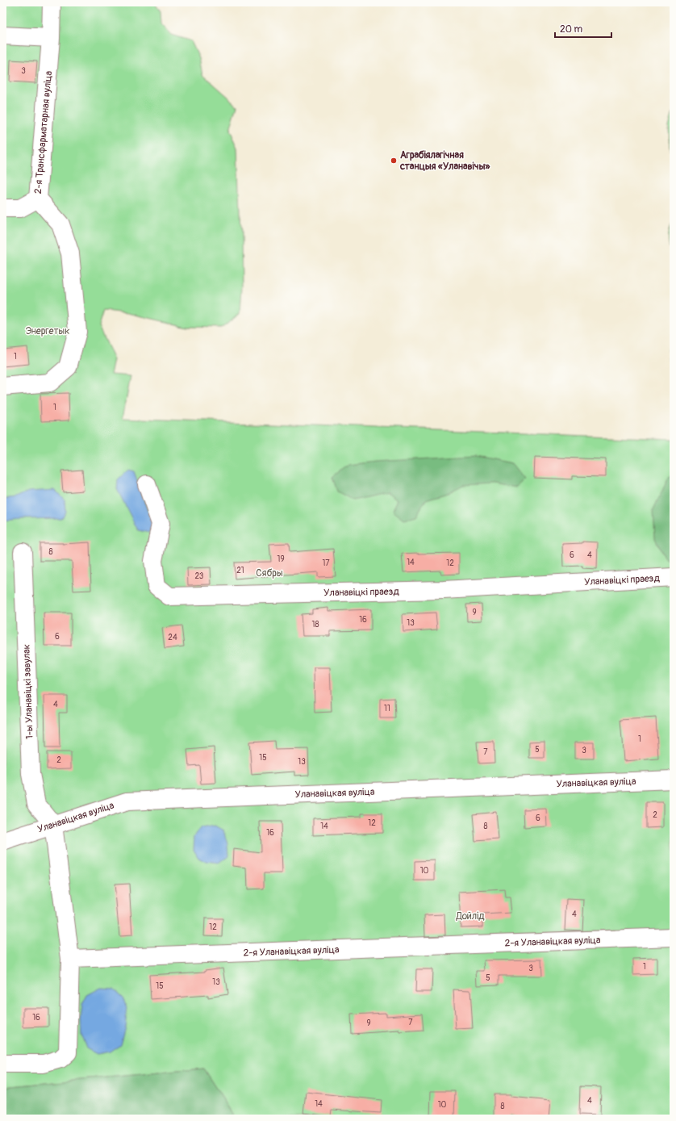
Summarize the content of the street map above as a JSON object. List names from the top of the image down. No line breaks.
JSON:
{"streets":{"lane":["2-я Трансфарматарная вуліца","Уланавіцкі праезд","1-ы Уланавіцкі завулак","Уланавіцкая вуліца","2-я Уланавіцкая вуліца"]},"crossings":[["1-ы Уланавіцкі завулак","Уланавіцкая вуліца"]],"parks":["Энергетык","Сябры","Дойлід"],"places":["Аграбіялагічная станцыя «Уланавічы»"],"house_numbers":["3","1","1","8","6","4","19","14","17","12","21","23","9","16","13","18","6","24","4","11","1","5","3","7","15","2","13","2","6","12","14","8","16","10","4","12","1","3","5","13","15","16","7","9","4","14","10","8"],"scale_bar":"20 m"}
